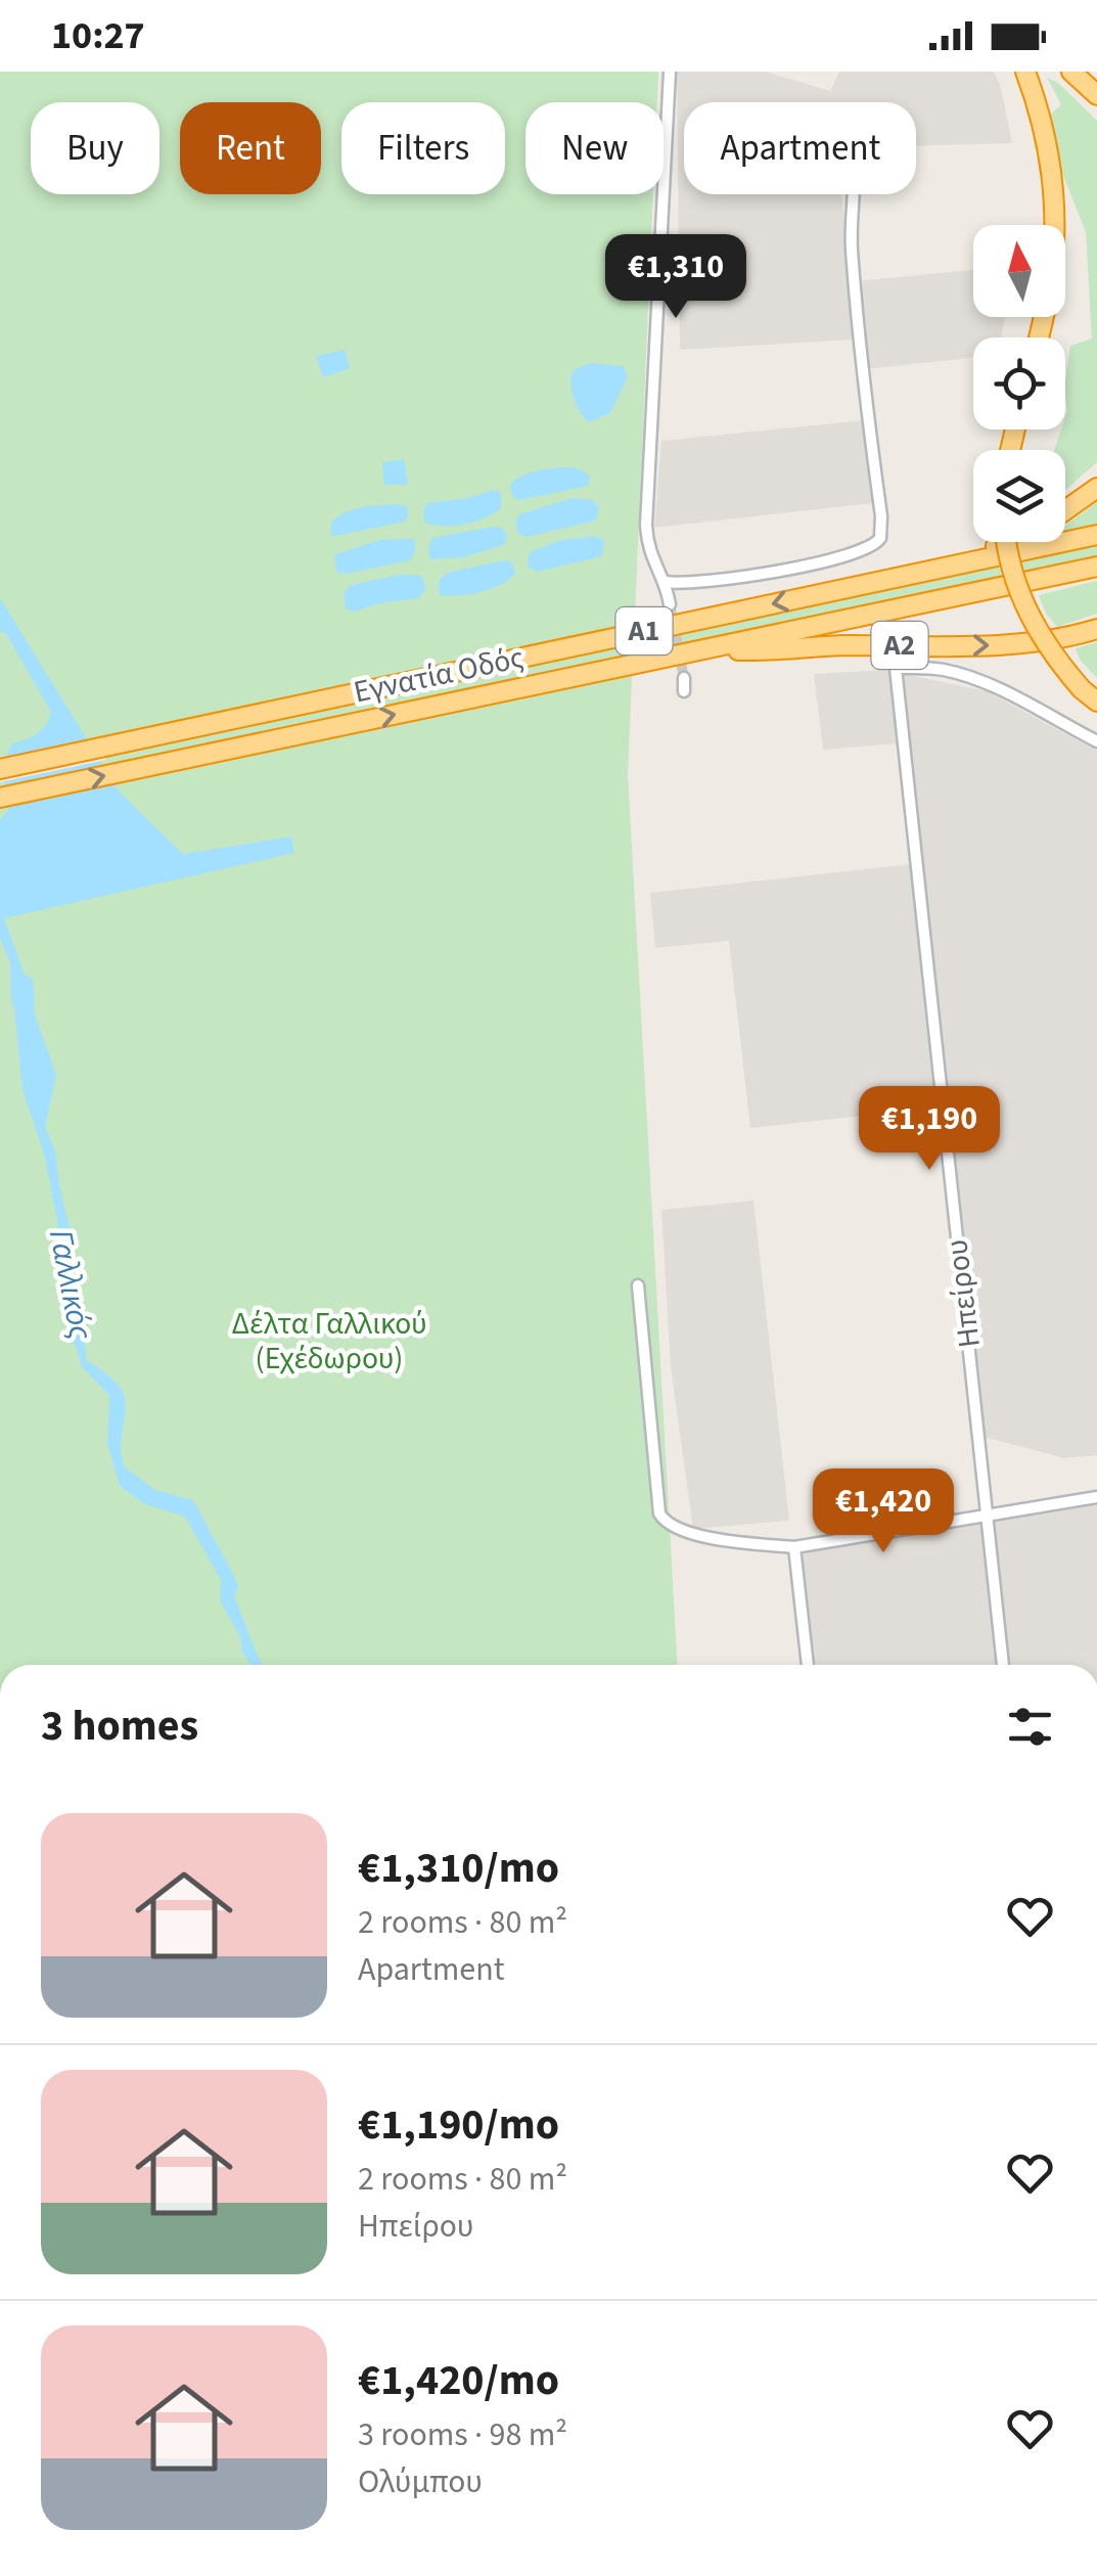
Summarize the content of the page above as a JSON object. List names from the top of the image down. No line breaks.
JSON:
{"streets":{"highway":["Α1","Α2","Εγνατία Οδός"],"street":["Ηπείρου"]},"crossings":[["Α1","Α2"],["Α1","Εγνατία Οδός"],["Α2","Εγνατία Οδός"]],"water":["Γαλλικός"],"parks":["Δέλτα Γαλλικού (Εχέδωρου)"],"north":"top","page":{"status":"10:27","chip":["Buy","Rent","Filters","New","Apartment"],"price":["€1,310","€1,190","€1,420"],"heading":"3 homes","list":[{"name":"€1,310/mo","note":"2 rooms · 80 m² · Apartment"},{"name":"€1,190/mo","note":"2 rooms · 80 m² · Ηπείρου"},{"name":"€1,420/mo","note":"3 rooms · 98 m² · Ολύμπου"}]}}
